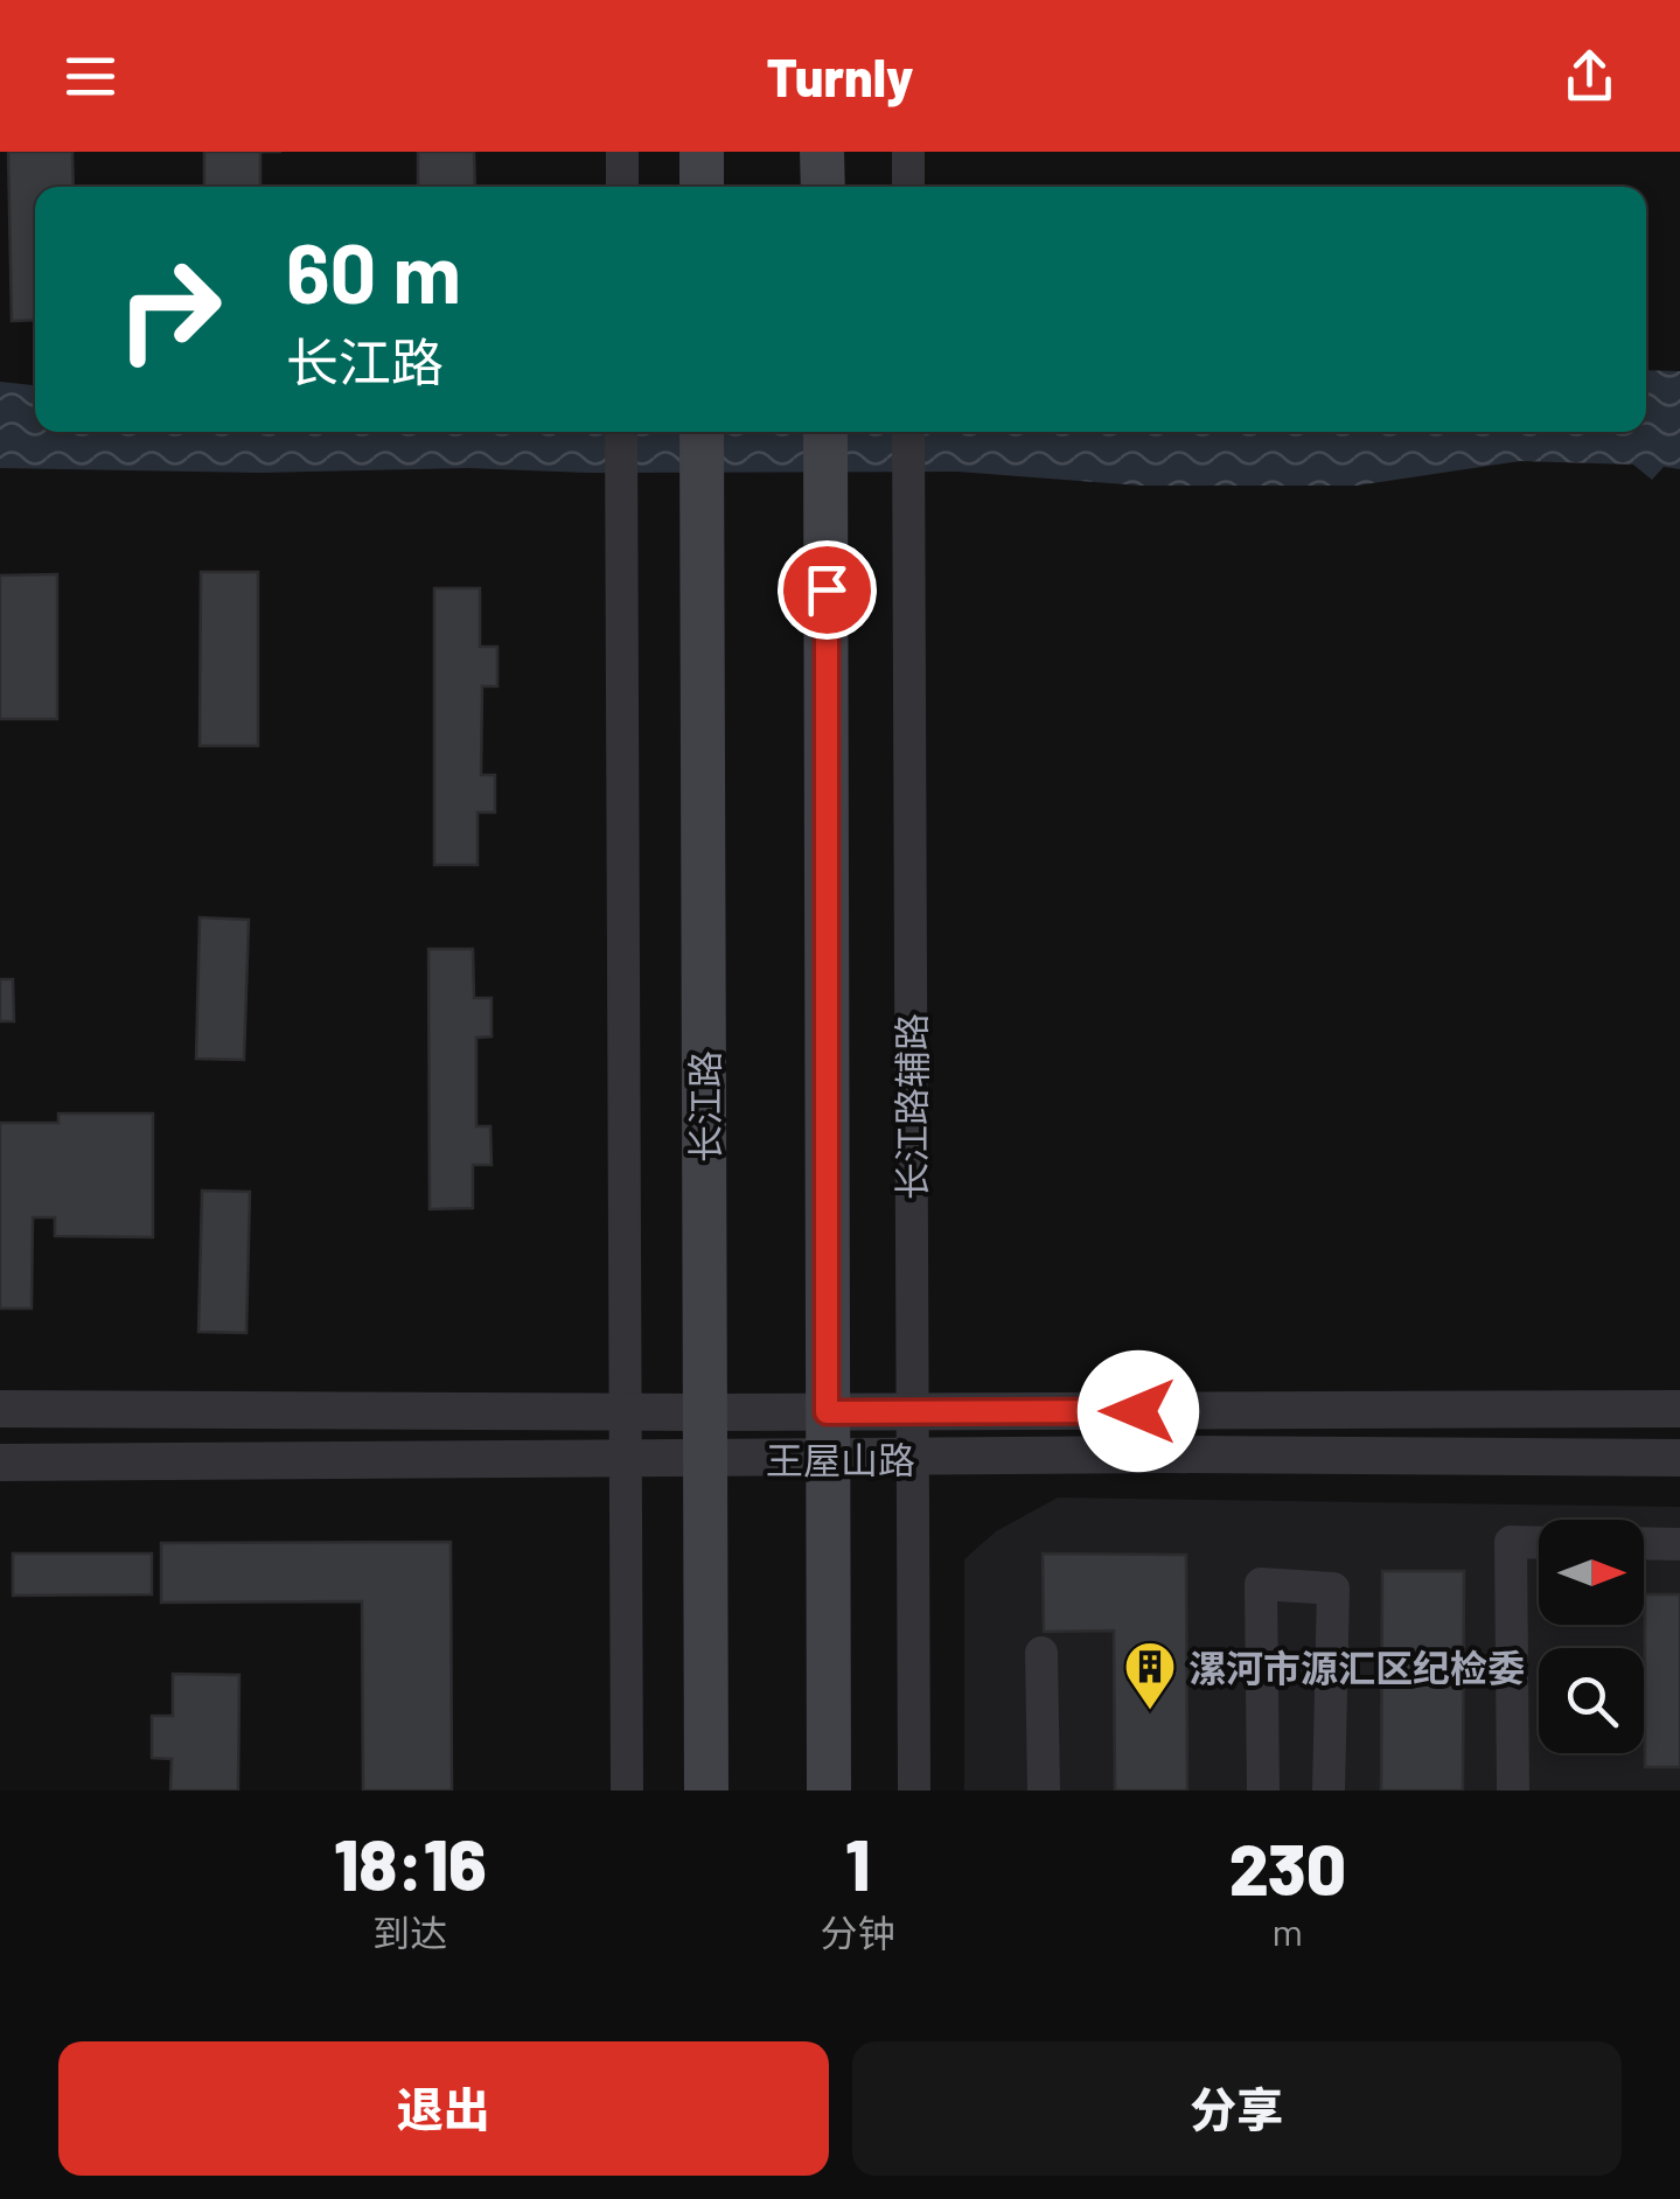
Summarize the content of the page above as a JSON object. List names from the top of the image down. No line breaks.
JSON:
{"streets":{"main road":["长江路"],"street":["长江路辅路","王屋山路"]},"crossings":[["长江路","王屋山路"],["长江路辅路","王屋山路"]],"places":{"building":["漯河市源汇区纪检委"]},"north":"right","page":{"header":"Turnly","turn":["60 m","长江路"],"eta":["18:16","到达","1","分钟","230","m"],"buttons":["退出","分享"]}}
